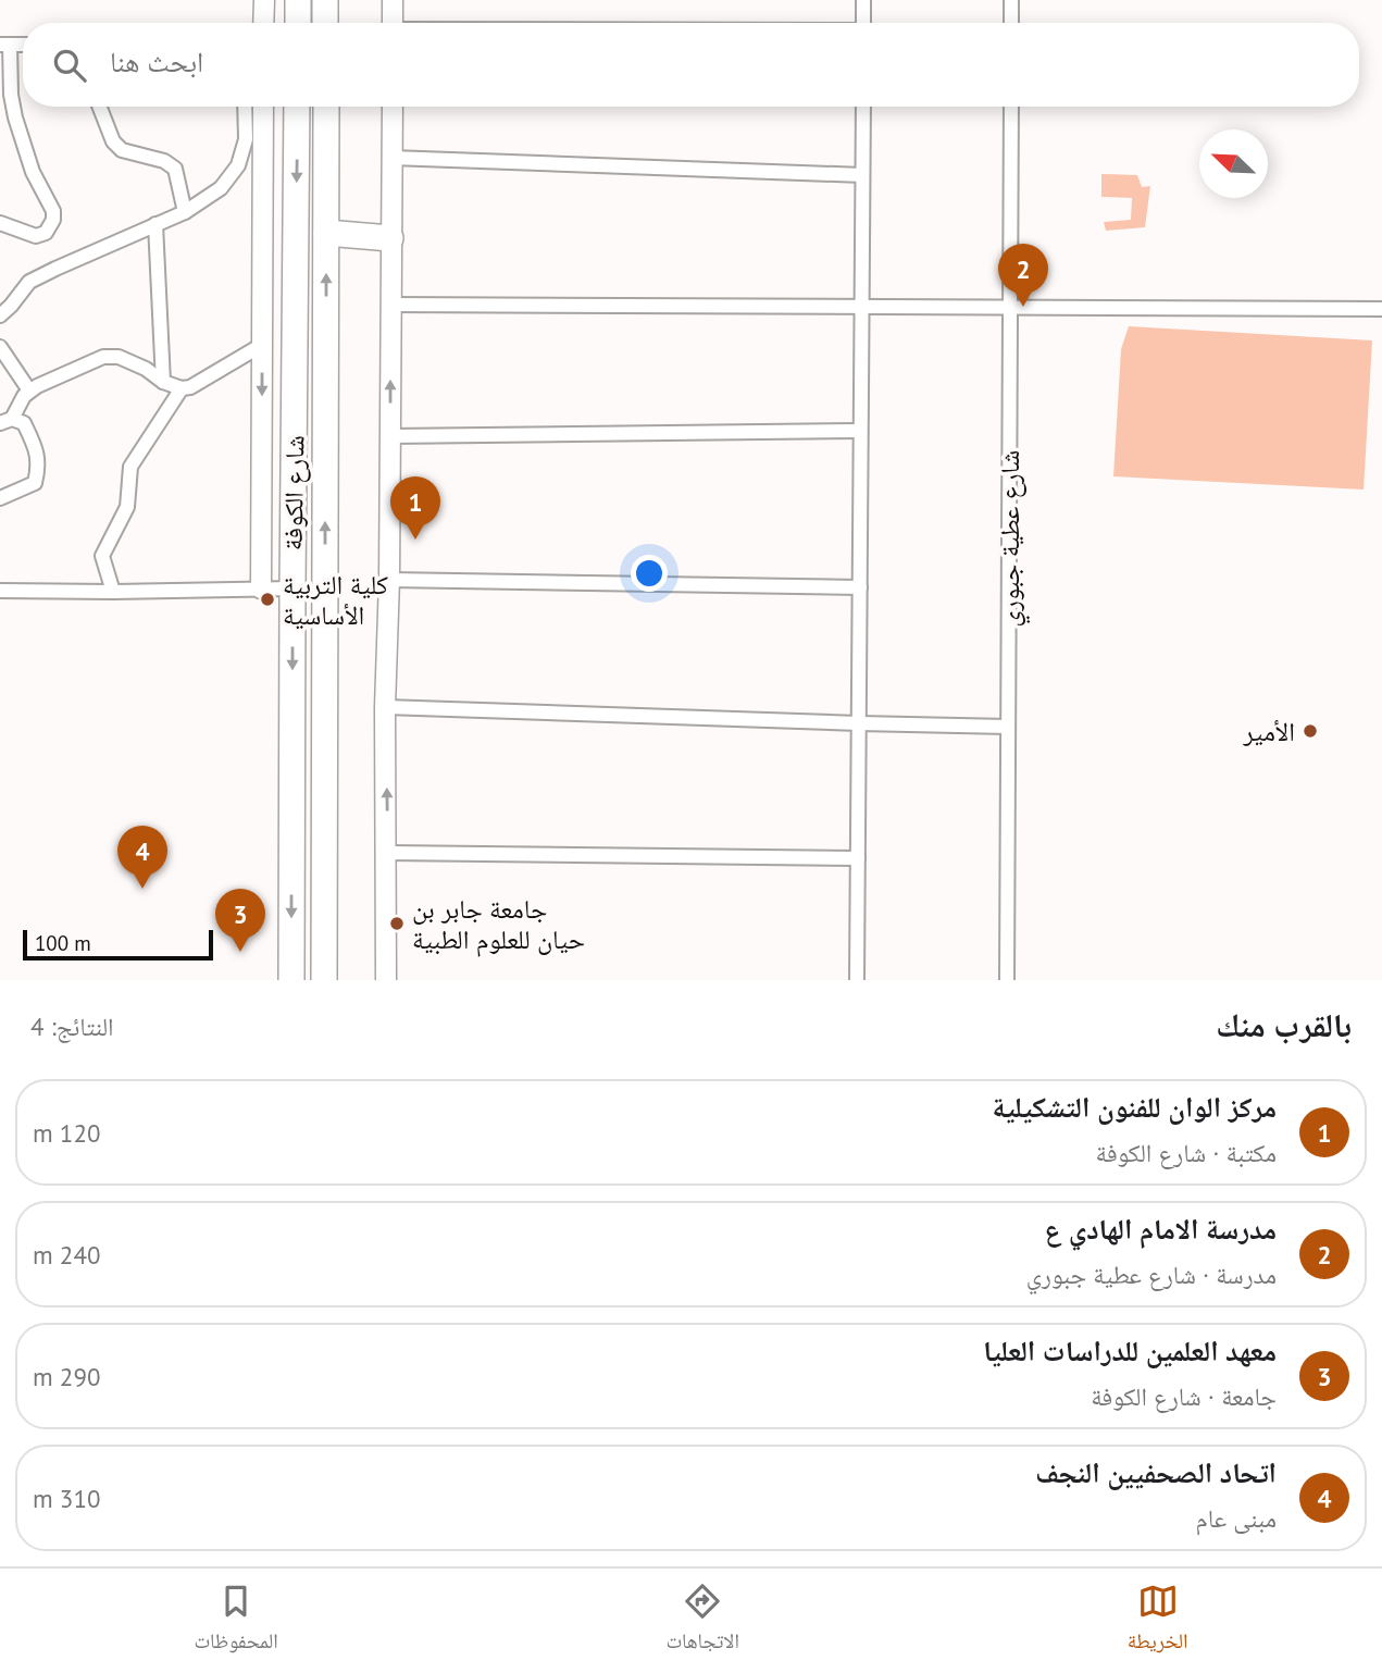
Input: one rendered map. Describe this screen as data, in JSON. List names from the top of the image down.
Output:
{
  "streets": {
    "highway": ["شارع الكوفة"],
    "street": ["شارع عطية جبوري"]
  },
  "places": ["كلية التربية الأساسية", "الأمير", "جامعة جابر بن حيان للعلوم الطبية"],
  "scale_bar": "100 m",
  "north": "top left",
  "page": {
    "search": "ابحث هنا",
    "pins": [
      "2",
      "1",
      "4",
      "3"
    ],
    "scale": "100 m",
    "heading": ["بالقرب منك", "النتائج: 4"],
    "list": [
      {
        "mark": "1",
        "name": "مركز الوان للفنون التشكيلية",
        "note": "مكتبة · شارع الكوفة",
        "value": "120 m"
      },
      {
        "mark": "2",
        "name": "مدرسة الامام الهادي ع",
        "note": "مدرسة · شارع عطية جبوري",
        "value": "240 m"
      },
      {
        "mark": "3",
        "name": "معهد العلمين للدراسات العليا",
        "note": "جامعة · شارع الكوفة",
        "value": "290 m"
      },
      {
        "mark": "4",
        "name": "اتحاد الصحفيين النجف",
        "note": "مبنى عام",
        "value": "310 m"
      }
    ],
    "nav": ["الخريطة", "الاتجاهات", "المحفوظات"]
  }
}
